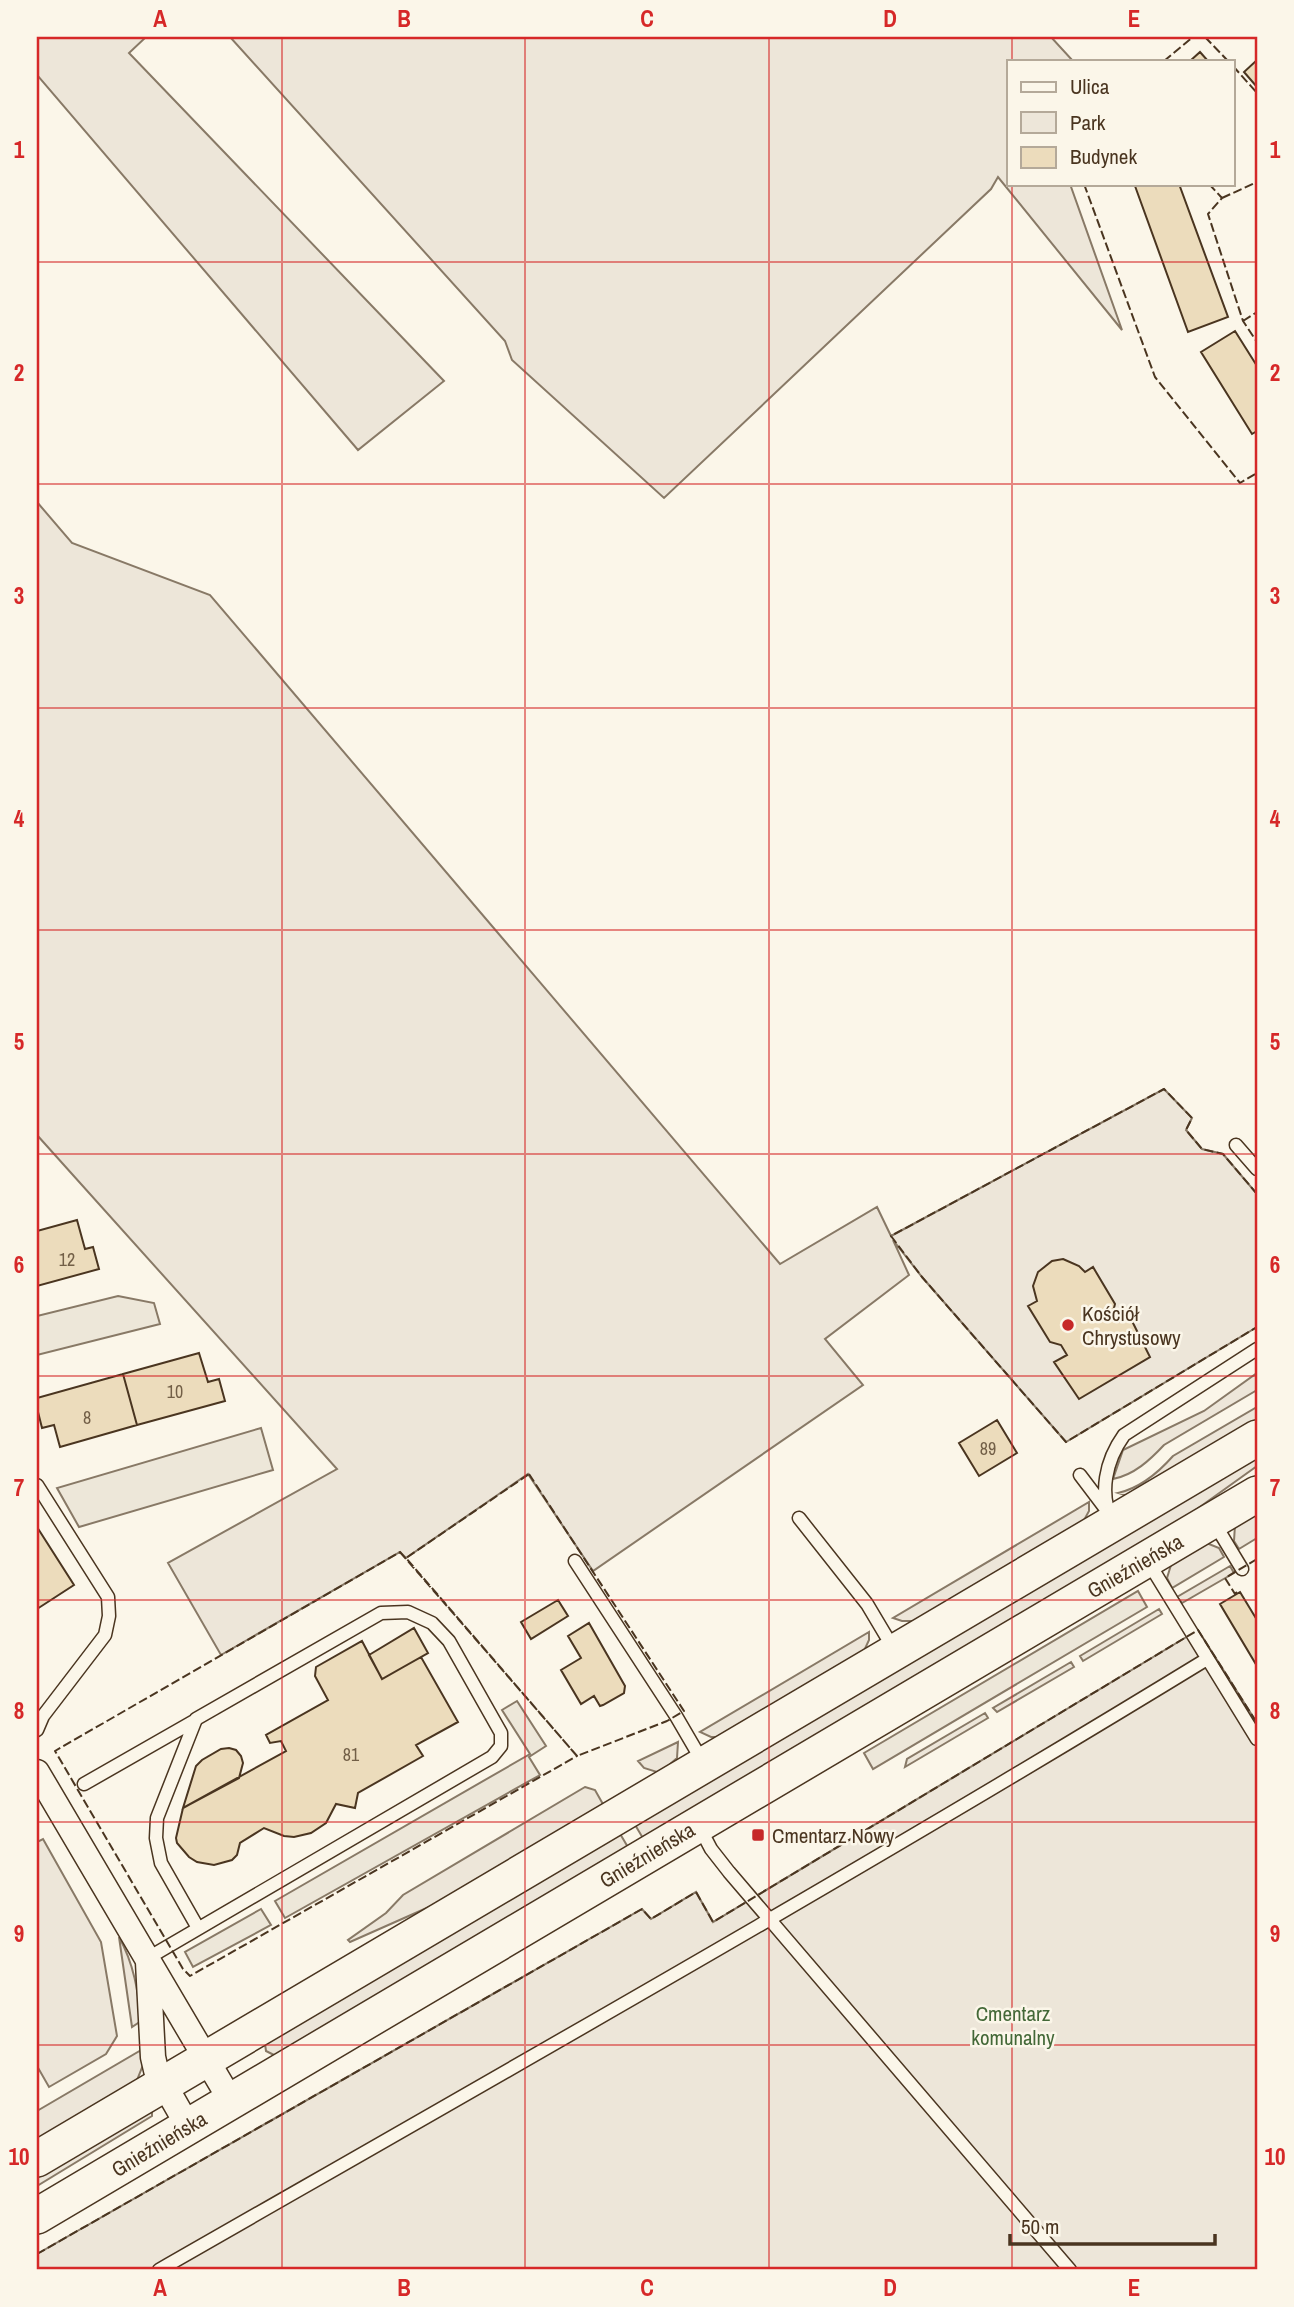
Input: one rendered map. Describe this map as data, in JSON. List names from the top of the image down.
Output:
{
  "streets": {
    "main road": ["Gnieźnieńska"]
  },
  "parks": ["Cmentarz komunalny"],
  "places": {
    "other": ["Kościół Chrystusowy"],
    "transit": ["Cmentarz Nowy"]
  },
  "house_numbers": [
    "12",
    "10",
    "8",
    "89",
    "81"
  ],
  "legend": ["Ulica", "Park", "Budynek"],
  "scale_bar": "50 m",
  "grid": {
    "columns": [
      "A",
      "B",
      "C",
      "D",
      "E"
    ],
    "rows": [
      "1",
      "2",
      "3",
      "4",
      "5",
      "6",
      "7",
      "8",
      "9",
      "10"
    ]
  }
}
